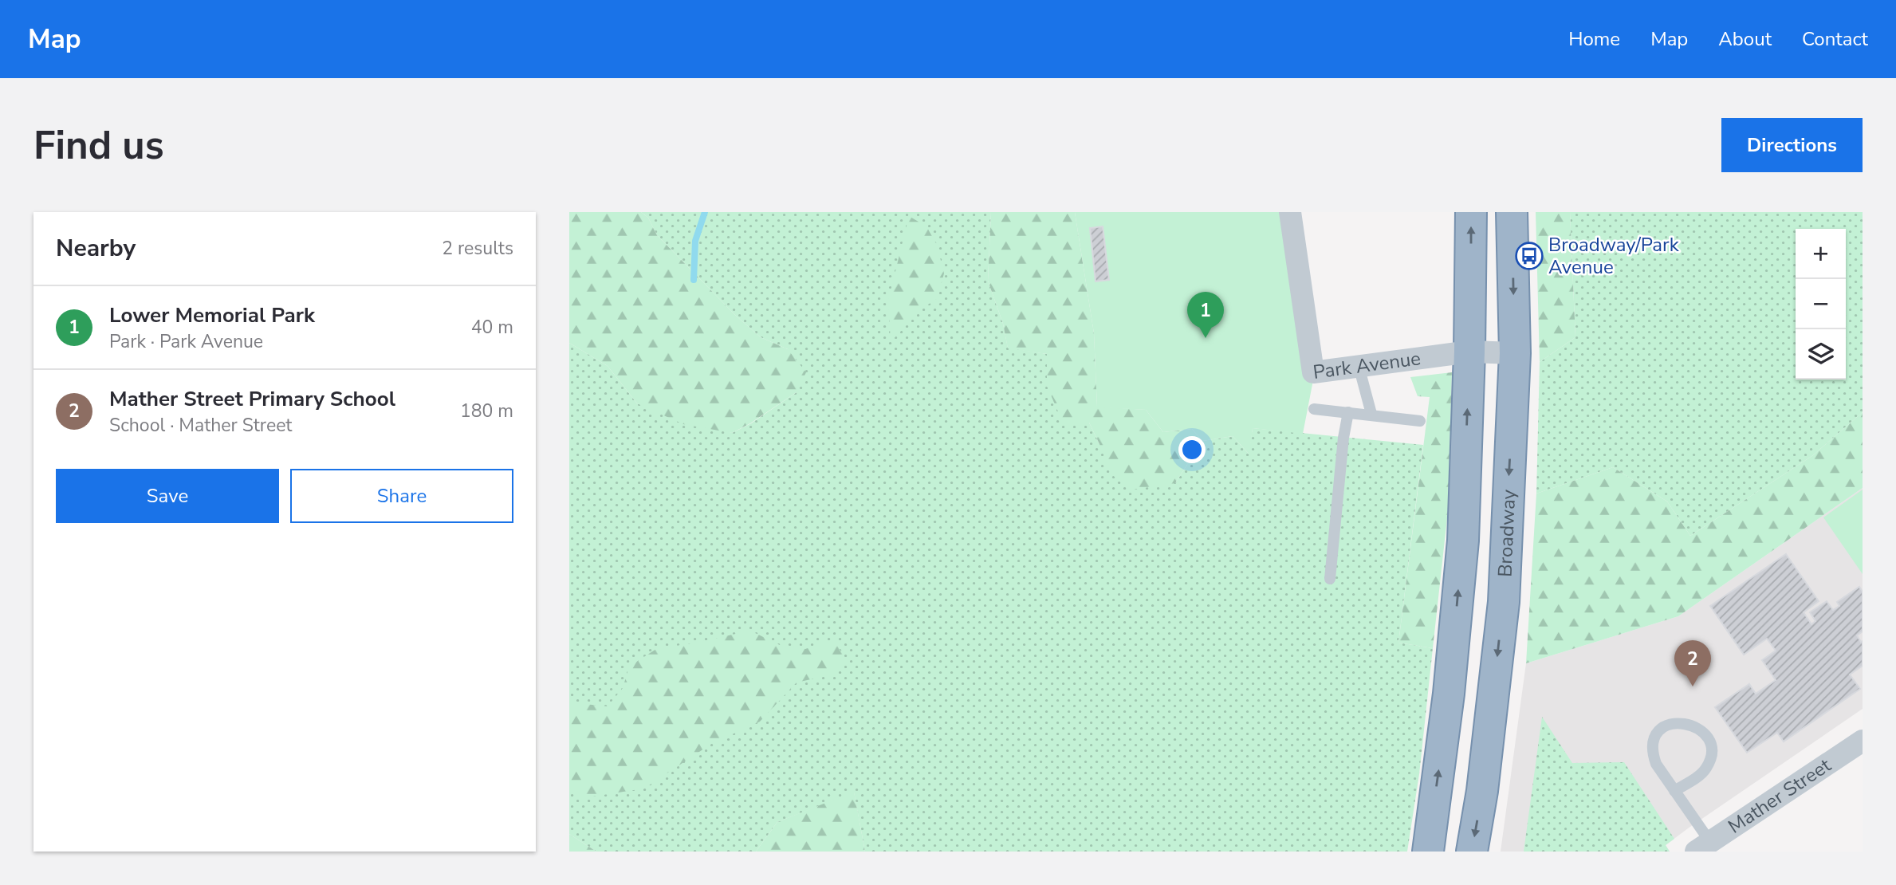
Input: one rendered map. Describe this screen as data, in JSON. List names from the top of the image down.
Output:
{
  "streets": {
    "highway": ["Broadway"],
    "street": ["Park Avenue", "Mather Street"]
  },
  "crossings": [
    ["Park Avenue", "Broadway"]
  ],
  "places": {
    "bus stop": ["Broadway/Park Avenue"]
  },
  "page": {
    "header": "Map",
    "nav": [
      "Home",
      "Map",
      "About",
      "Contact"
    ],
    "buttons": [
      "Directions",
      ["Save", "Share"]
    ],
    "title": "Find us",
    "heading": ["Nearby", "2 results"],
    "map_buttons": ["+", "−"],
    "list": [
      {
        "mark": "1",
        "name": "Lower Memorial Park",
        "note": "Park · Park Avenue",
        "value": "40 m"
      },
      {
        "mark": "2",
        "name": "Mather Street Primary School",
        "note": "School · Mather Street",
        "value": "180 m"
      }
    ],
    "pins": ["1", "2"]
  }
}
